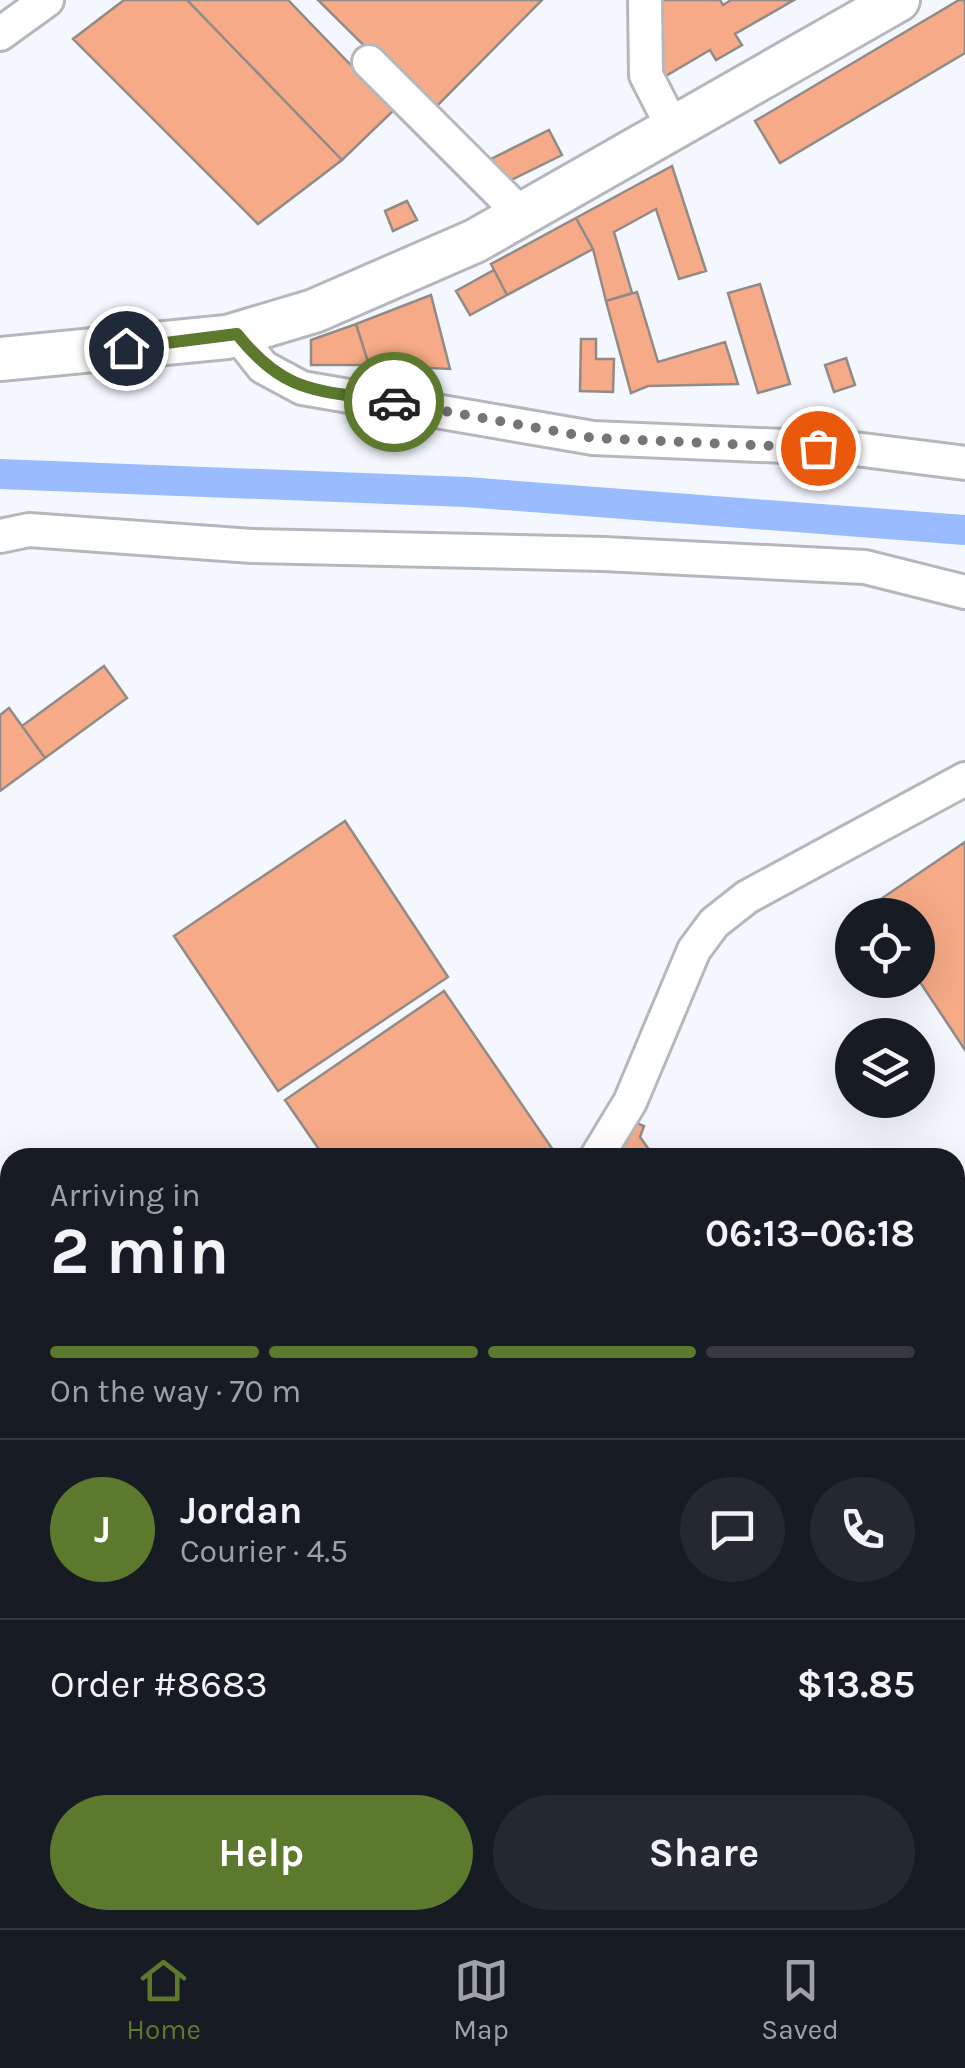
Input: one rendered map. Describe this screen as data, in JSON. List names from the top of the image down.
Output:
{
  "page": {
    "heading": ["2 min", "Arriving in", "06:13–06:18"],
    "panel": [
      "Jordan",
      "Courier · 4.5",
      "Order #8683",
      "$13.85"
    ],
    "bar": "On the way · 70 m",
    "round": "J",
    "buttons": ["Help", "Share"],
    "tabs": ["Home", "Map", "Saved"]
  }
}
